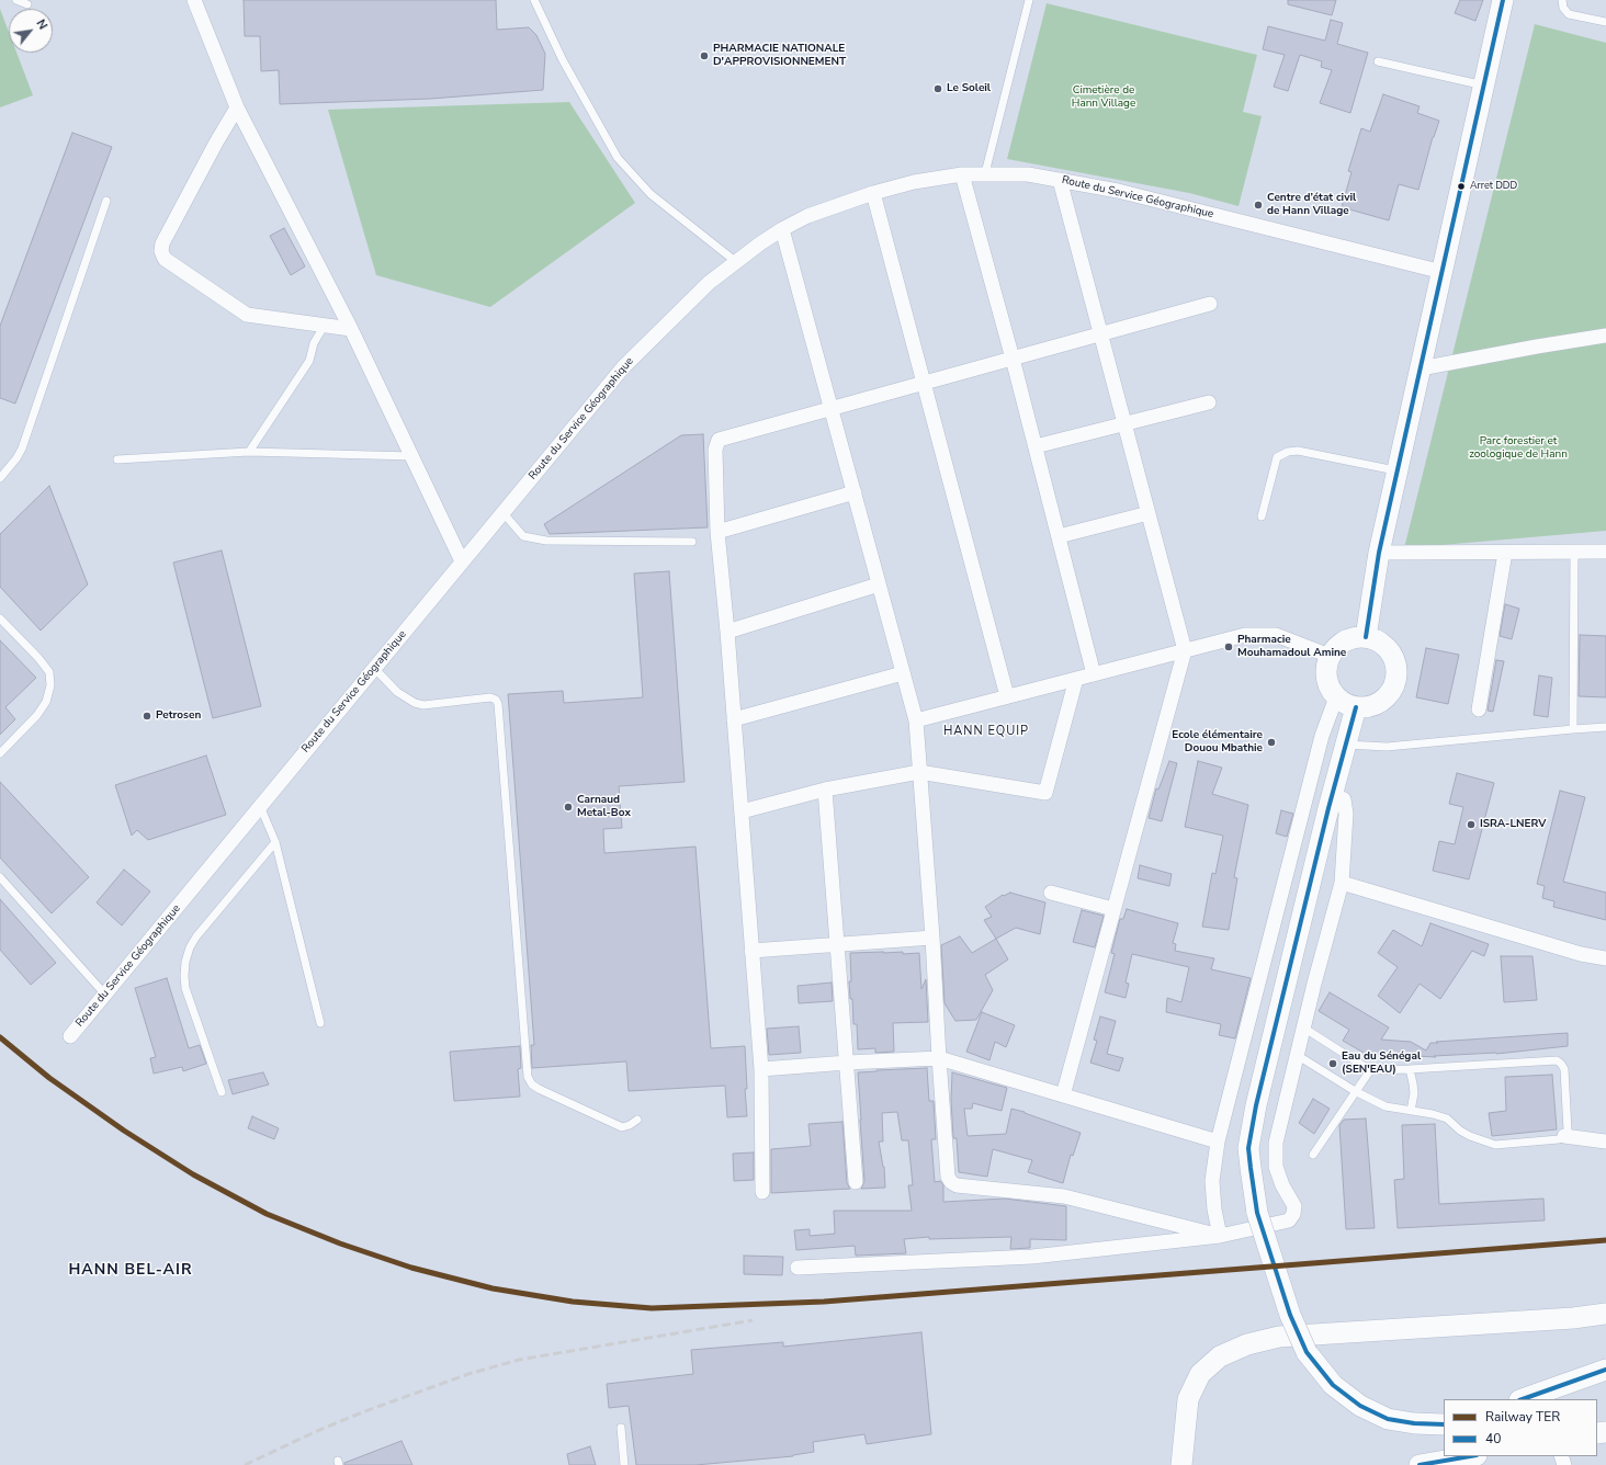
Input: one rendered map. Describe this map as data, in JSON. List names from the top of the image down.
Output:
{
  "streets": {
    "street": ["Route du Service Géographique"]
  },
  "districts": ["HANN EQUIP", "HANN BEL-AIR"],
  "parks": ["Cimetière de Hann Village", "Parc forestier et zoologique de Hann"],
  "places": [
    "PHARMACIE NATIONALE D'APPROVISIONNEMENT",
    "Le Soleil",
    "Arret DDD",
    "Centre d’état civil de Hann Village",
    "Pharmacie Mouhamadoul Amine",
    "Petrosen",
    "Ecole élémentaire Douou Mbathie",
    "Carnaud Metal-Box",
    "ISRA-LNERV",
    "Eau du Sénégal (SEN'EAU)"
  ],
  "lines": ["transit line 40", "rail line TER"],
  "legend": ["Railway TER", "40"],
  "north": "top right"
}
